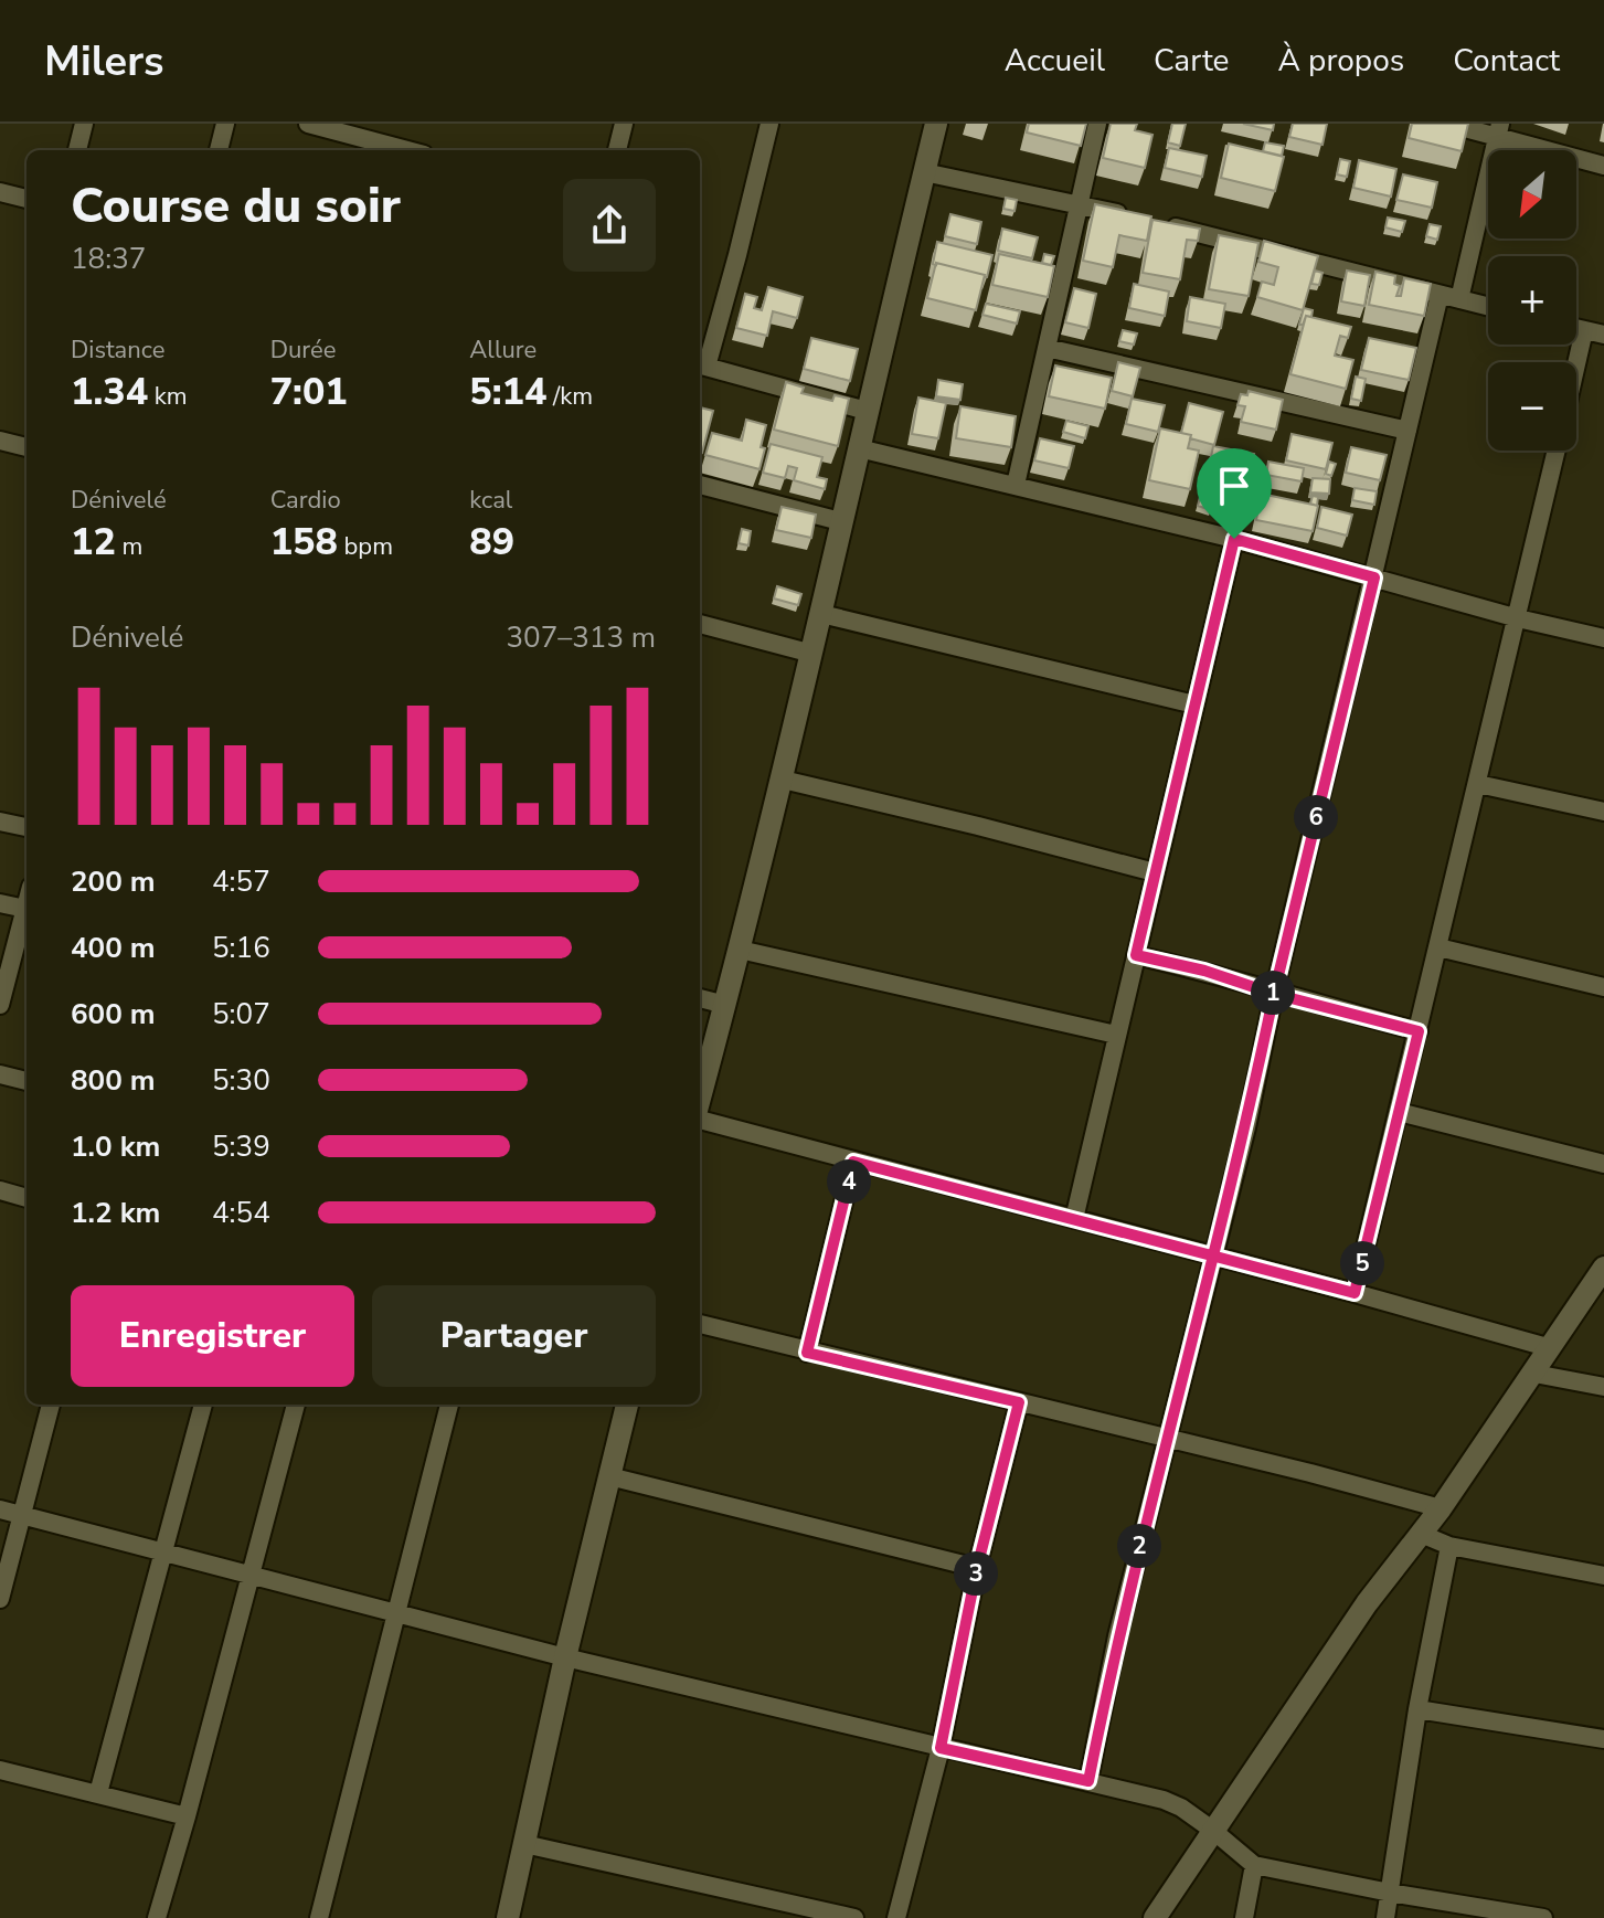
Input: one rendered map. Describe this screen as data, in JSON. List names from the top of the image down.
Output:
{
  "north": "bottom left",
  "page": {
    "header": "Milers",
    "nav": [
      "Accueil",
      "Carte",
      "À propos",
      "Contact"
    ],
    "map_buttons": ["+", "−"],
    "heading": ["Course du soir", "18:37"],
    "stats": [
      ["Distance", "1.34 km"],
      ["Durée", "7:01"],
      ["Allure", "5:14 /km"],
      ["Dénivelé", "12 m"],
      ["Cardio", "158 bpm"],
      ["kcal", "89"]
    ],
    "chart": ["Dénivelé", "307–313 m"],
    "pins": [
      "6",
      "1",
      "4",
      "5",
      "2",
      "3"
    ],
    "list": [
      {
        "name": "200 m",
        "note": "4:57"
      },
      {
        "name": "400 m",
        "note": "5:16"
      },
      {
        "name": "600 m",
        "note": "5:07"
      },
      {
        "name": "800 m",
        "note": "5:30"
      },
      {
        "name": "1.0 km",
        "note": "5:39"
      },
      {
        "name": "1.2 km",
        "note": "4:54"
      }
    ],
    "buttons": ["Enregistrer", "Partager"]
  }
}
